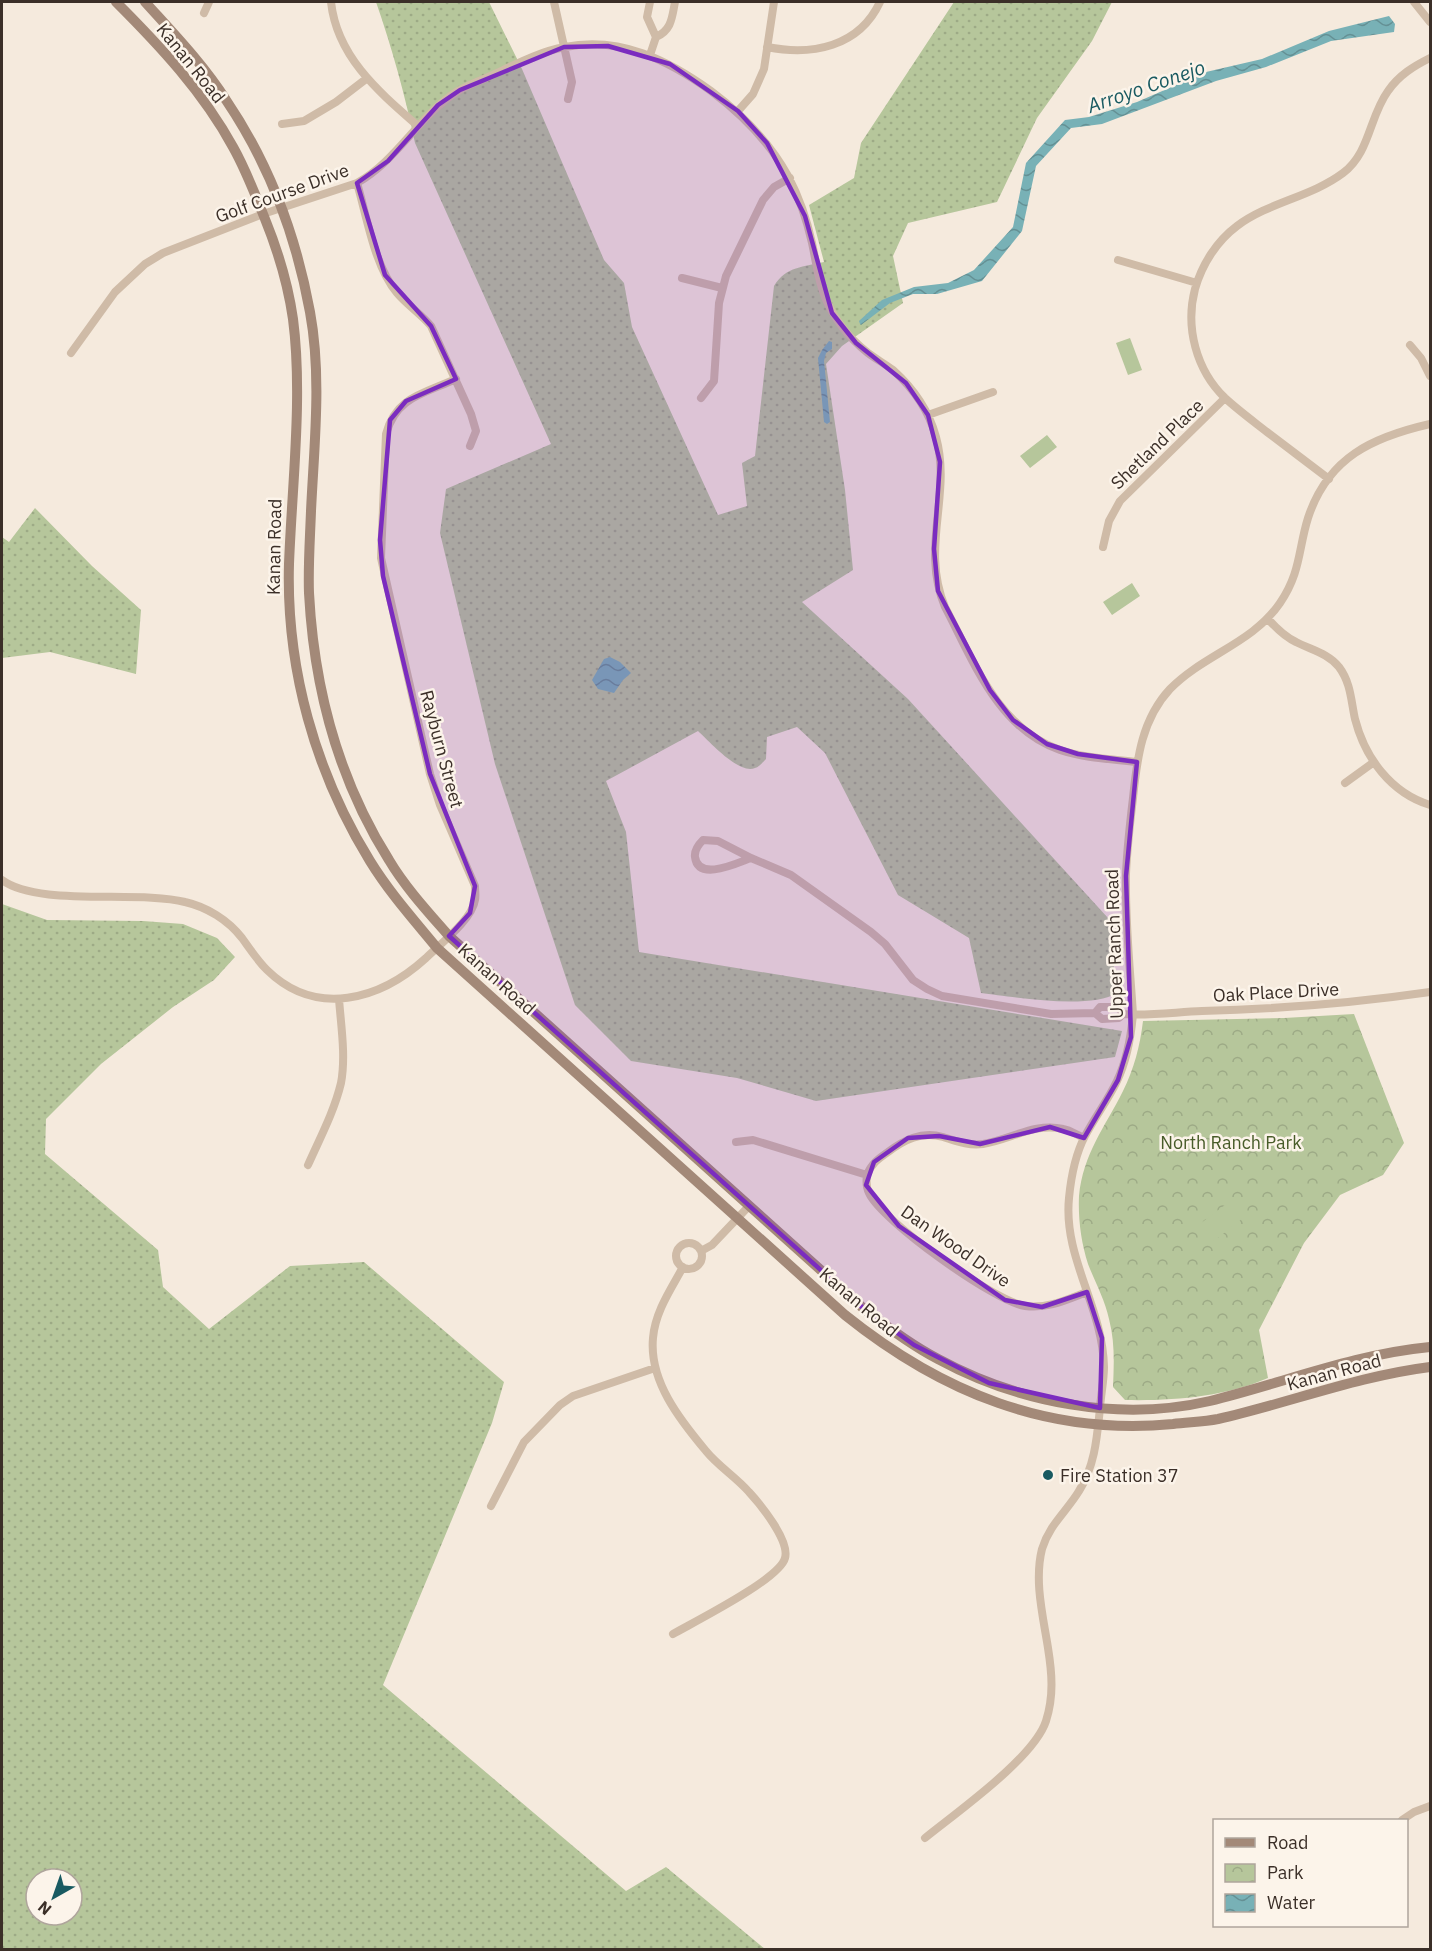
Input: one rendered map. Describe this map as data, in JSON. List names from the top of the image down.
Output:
{
  "streets": {
    "main road": ["Kanan Road"],
    "street": [
      "Golf Course Drive",
      "Shetland Place",
      "Rayburn Street",
      "Upper Ranch Road",
      "Oak Place Drive",
      "Dan Wood Drive"
    ]
  },
  "crossings": [
    ["Kanan Road", "Golf Course Drive"],
    ["Kanan Road", "Rayburn Street"],
    ["Kanan Road", "Upper Ranch Road"],
    ["Golf Course Drive", "Upper Ranch Road"],
    ["Upper Ranch Road", "Oak Place Drive"],
    ["Upper Ranch Road", "Dan Wood Drive"]
  ],
  "water": ["Arroyo Conejo"],
  "parks": ["North Ranch Park"],
  "places": ["Fire Station 37"],
  "legend": ["Road", "Park", "Water"],
  "north": "bottom left"
}
